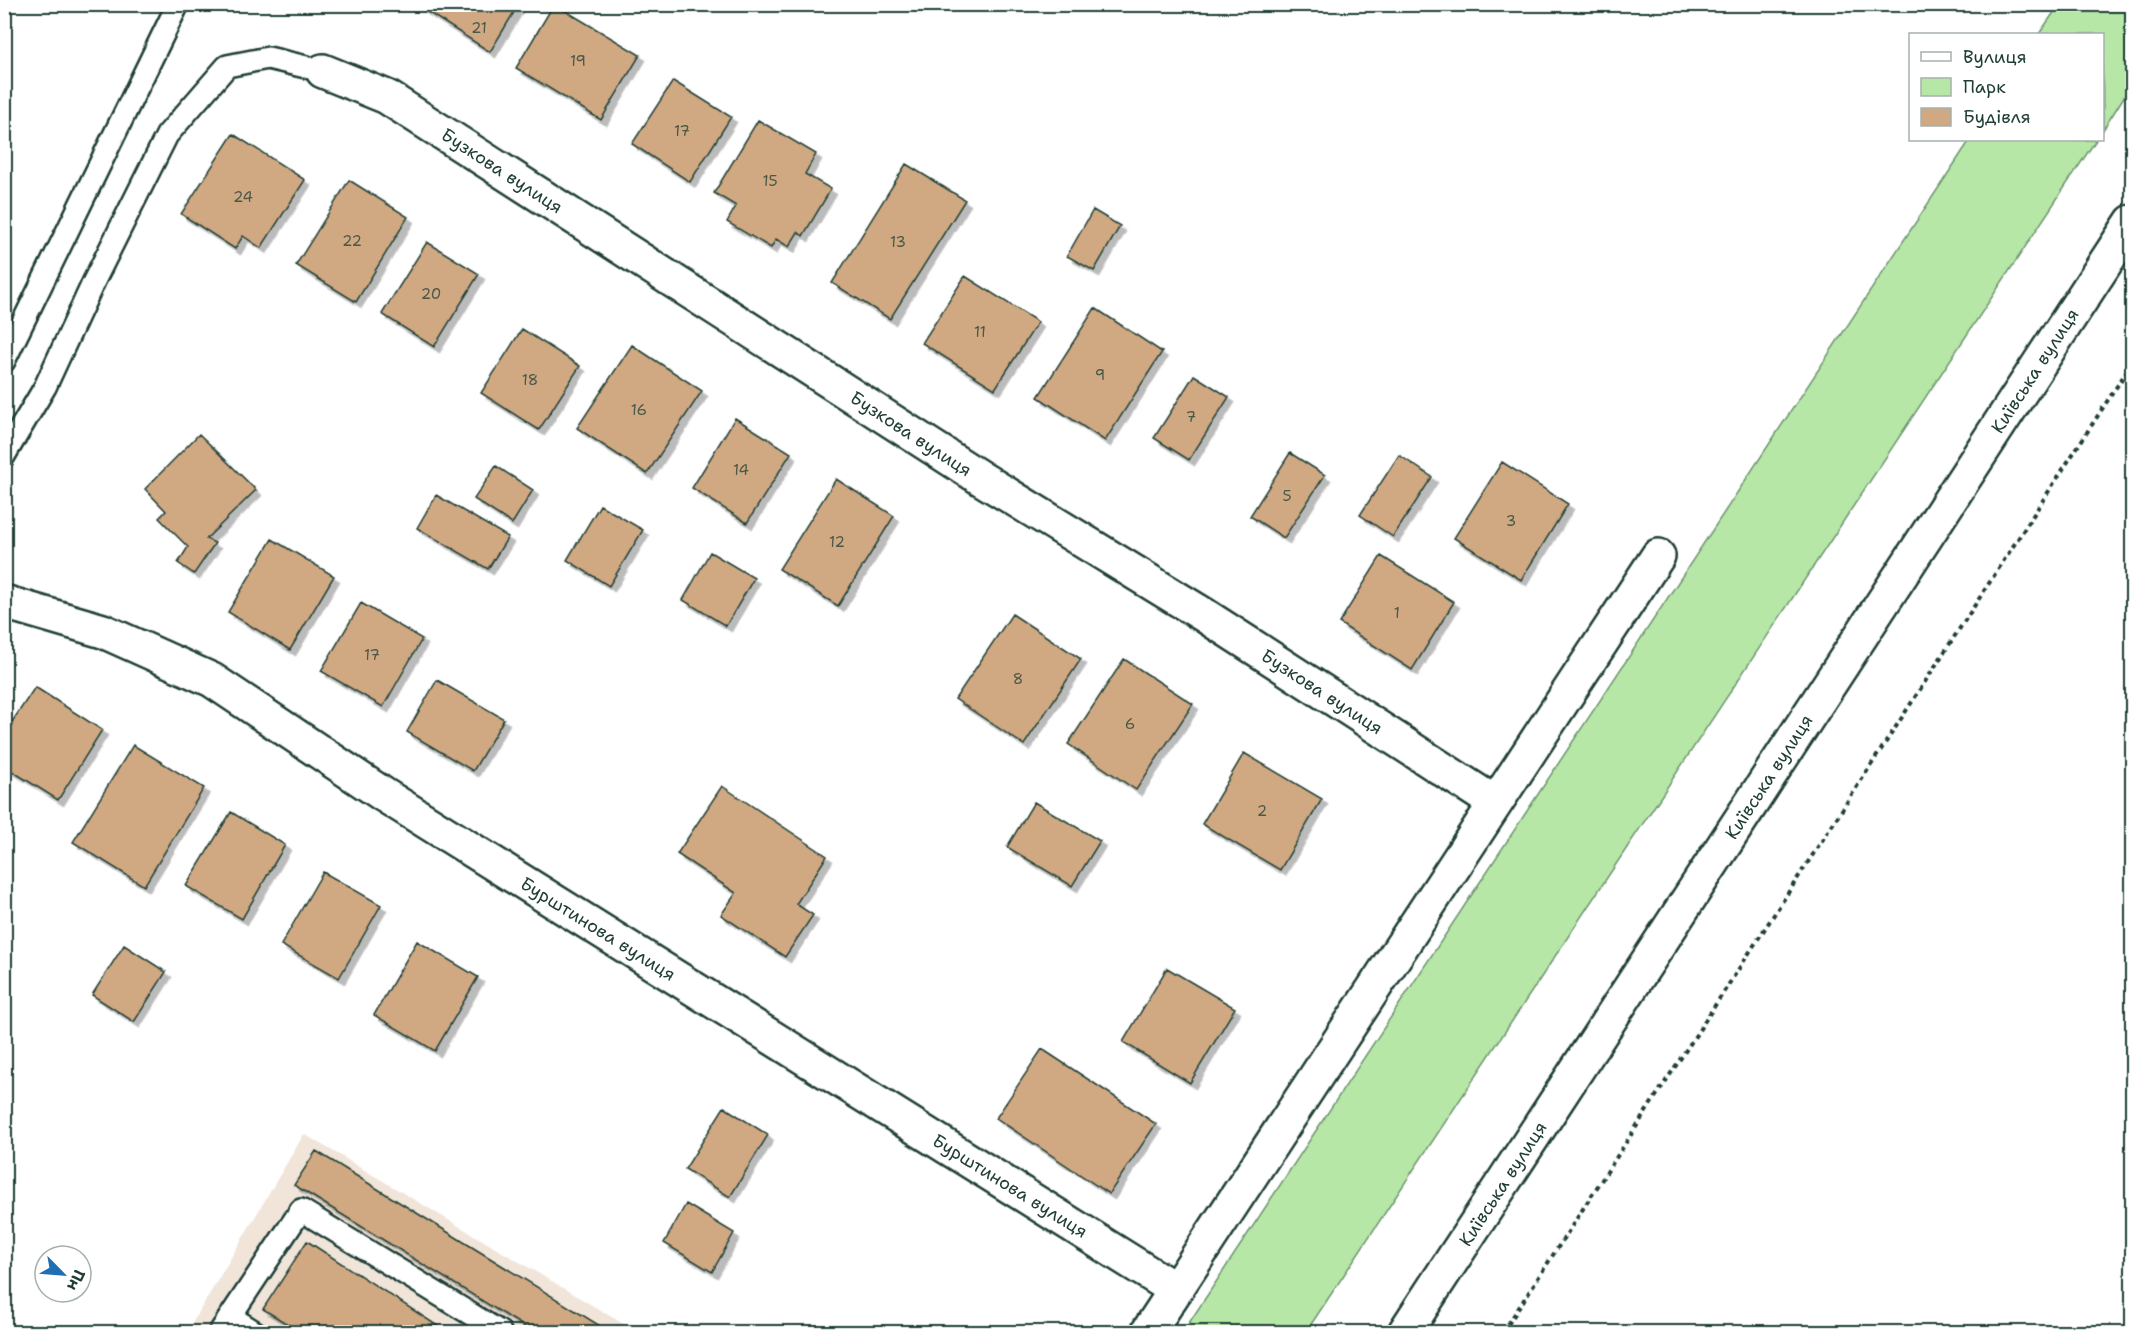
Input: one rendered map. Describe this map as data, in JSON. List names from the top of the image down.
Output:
{
  "streets": {
    "street": ["Бузкова вулиця", "Київська вулиця", "Бурштинова вулиця"]
  },
  "house_numbers": [
    "21",
    "19",
    "17",
    "15",
    "24",
    "22",
    "13",
    "20",
    "11",
    "9",
    "18",
    "16",
    "7",
    "14",
    "5",
    "3",
    "12",
    "1",
    "17",
    "8",
    "6",
    "2"
  ],
  "legend": ["Вулиця", "Парк", "Будівля"],
  "north": "bottom right"
}
